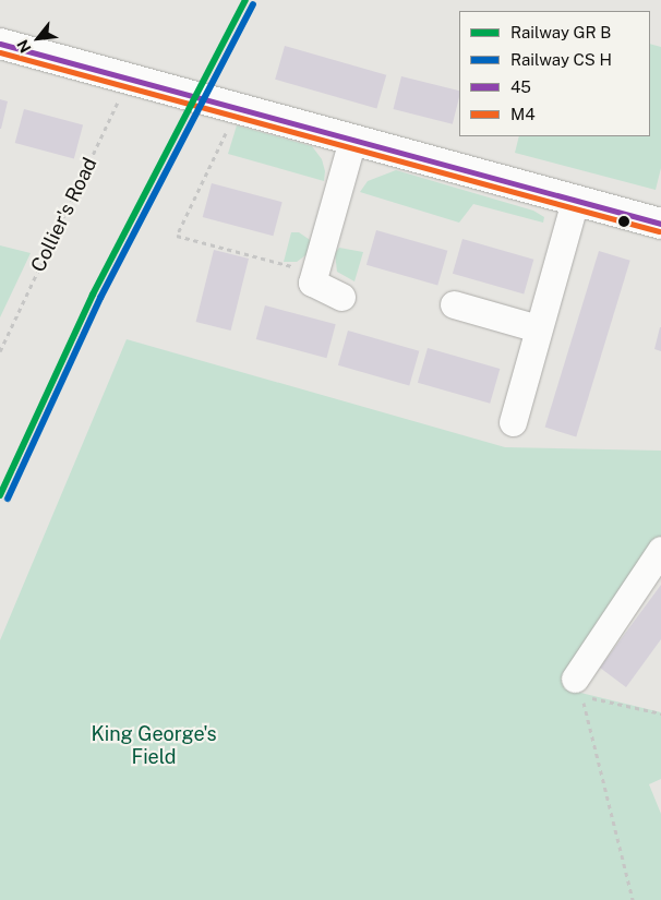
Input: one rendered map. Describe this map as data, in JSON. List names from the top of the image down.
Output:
{
  "streets": {
    "path": ["Collier's Road"]
  },
  "parks": ["King George's Field"],
  "lines": ["transit line 45", "transit line M4"],
  "legend": [
    "Railway GR B",
    "Railway CS H",
    "45",
    "M4"
  ],
  "north": "bottom left"
}
